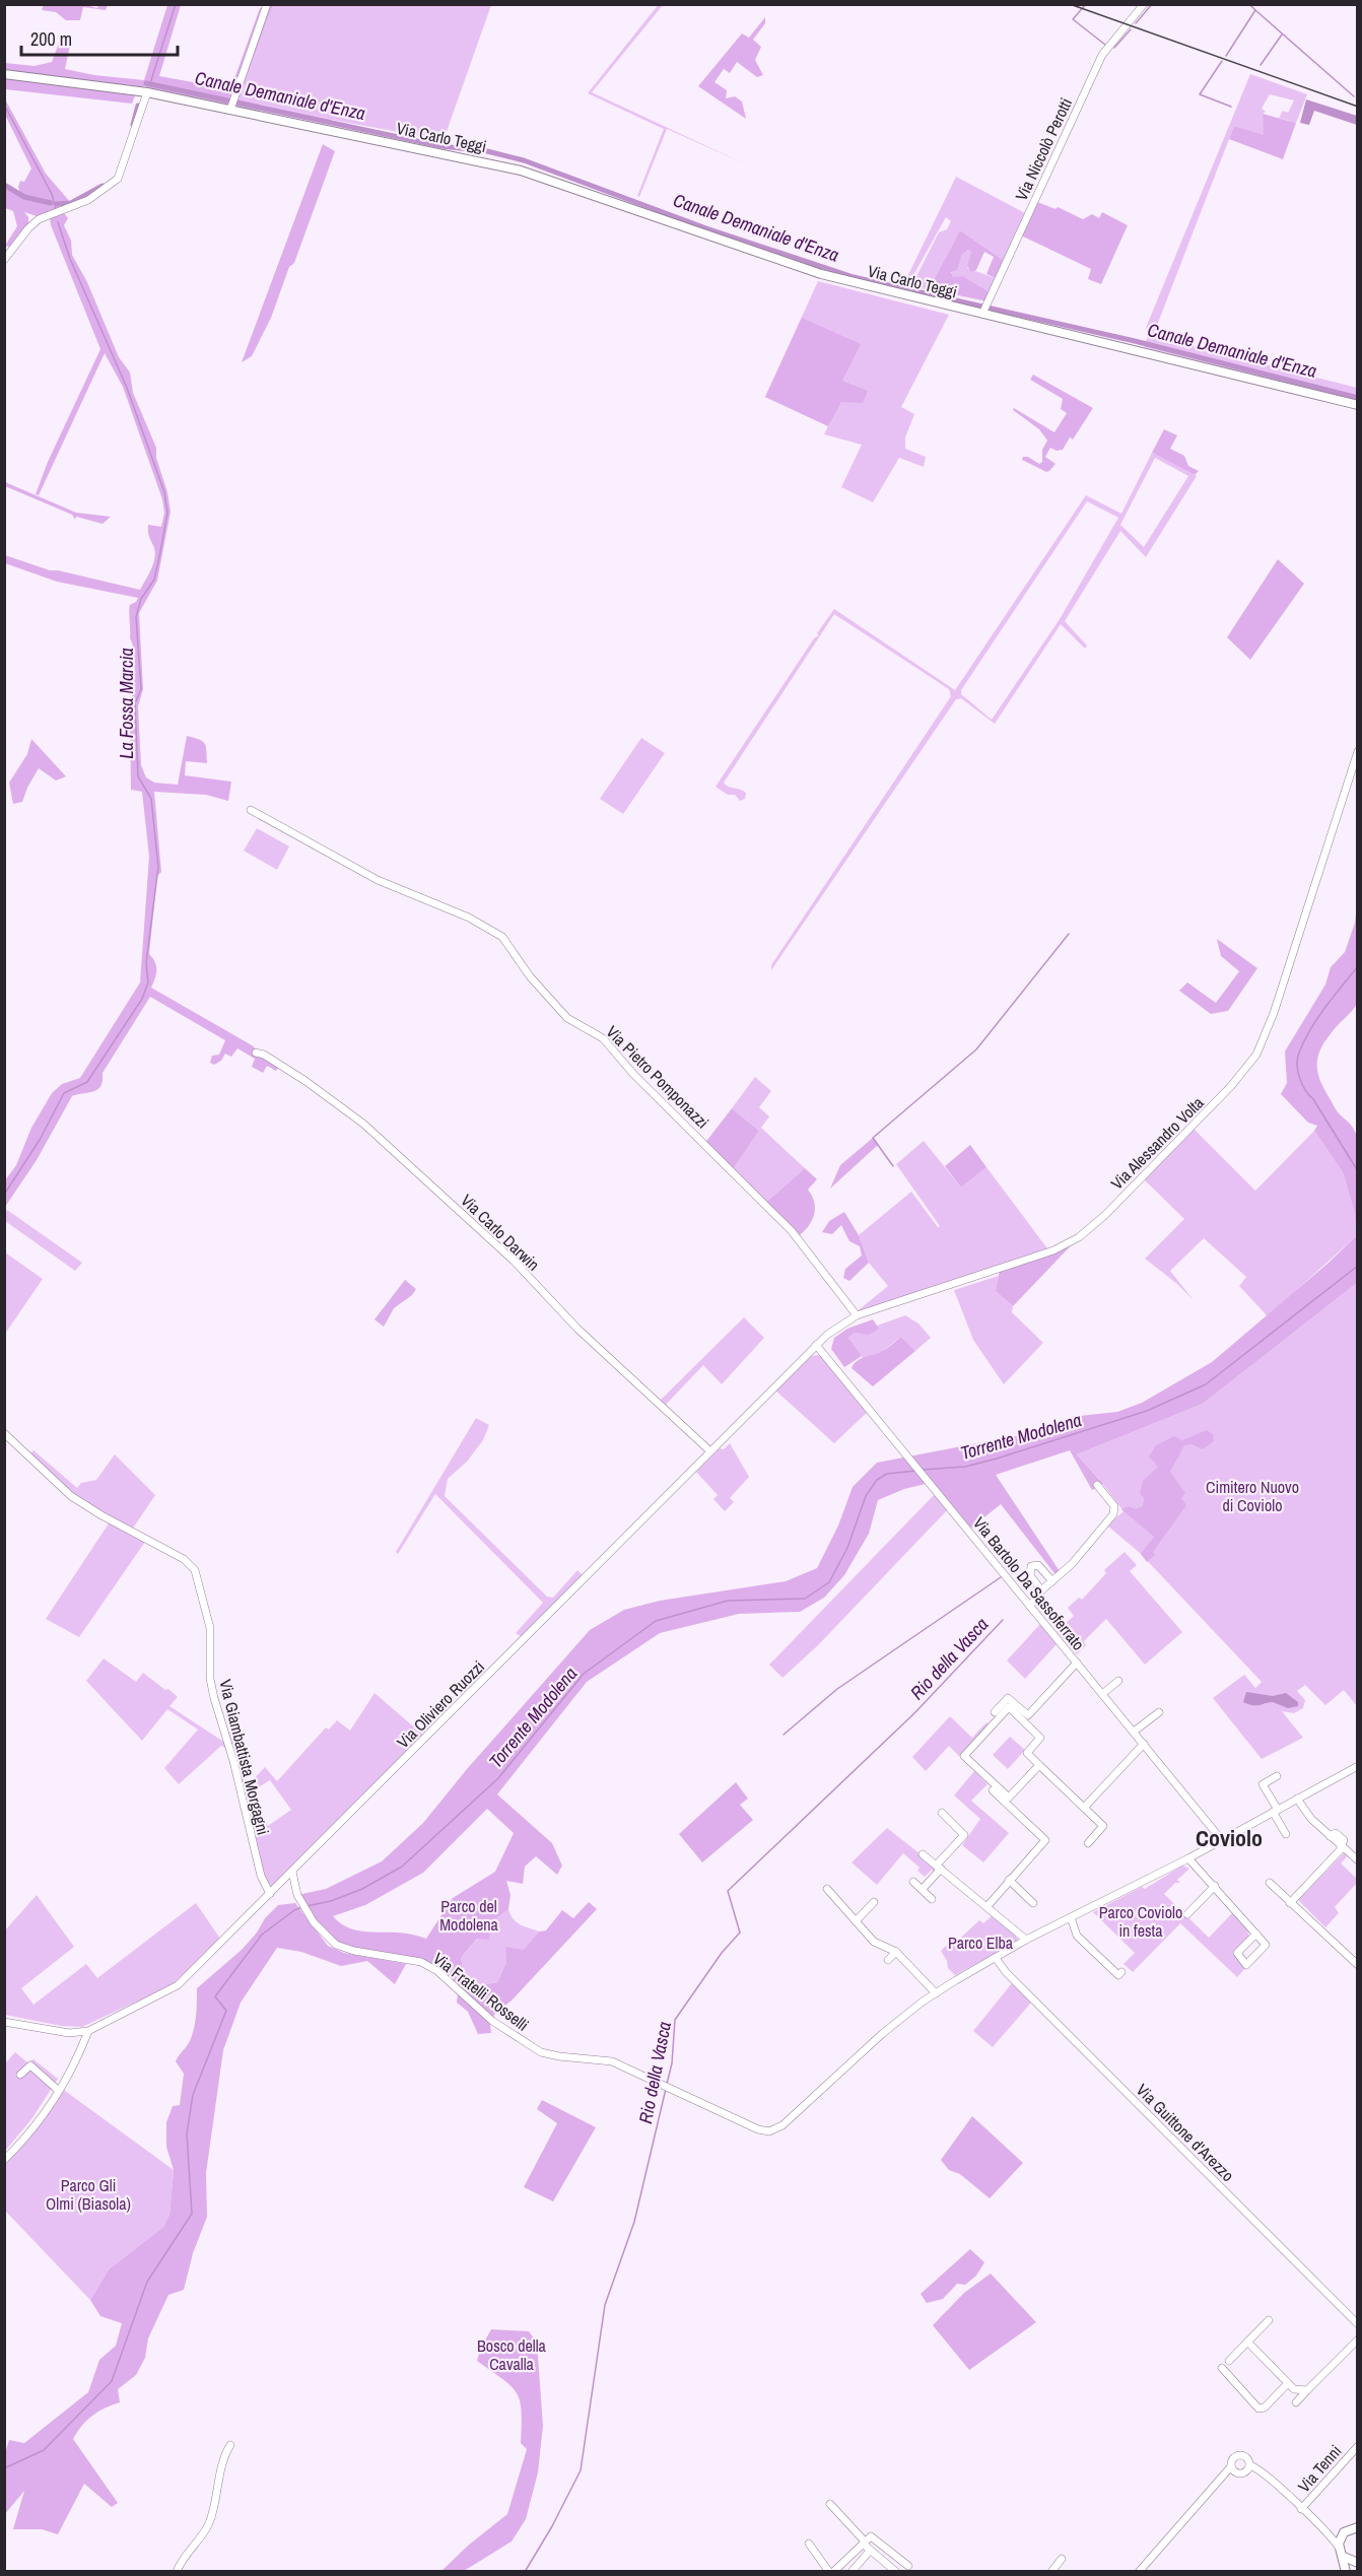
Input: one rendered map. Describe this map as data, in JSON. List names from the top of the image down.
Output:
{
  "streets": {
    "main road": ["Via Carlo Teggi"],
    "street": [
      "Via Niccolò Perotti",
      "Via Pietro Pomponazzi",
      "Via Alessandro Volta",
      "Via Carlo Darwin",
      "Via Bartolo Da Sassoferrato",
      "Via Oliviero Ruozzi",
      "Via Giambattista Morgagni",
      "Via Fratelli Rosselli",
      "Via Guittone d'Arezzo",
      "Via Tenni"
    ]
  },
  "crossings": [
    ["Via Carlo Teggi", "Via Niccolò Perotti"],
    ["Via Pietro Pomponazzi", "Via Alessandro Volta"],
    ["Via Pietro Pomponazzi", "Via Oliviero Ruozzi"],
    ["Via Alessandro Volta", "Via Oliviero Ruozzi"],
    ["Via Carlo Darwin", "Via Oliviero Ruozzi"],
    ["Via Bartolo Da Sassoferrato", "Via Oliviero Ruozzi"],
    ["Via Bartolo Da Sassoferrato", "Via Fratelli Rosselli"],
    ["Via Oliviero Ruozzi", "Via Giambattista Morgagni"],
    ["Via Oliviero Ruozzi", "Via Fratelli Rosselli"],
    ["Via Fratelli Rosselli", "Via Guittone d'Arezzo"]
  ],
  "districts": ["Coviolo"],
  "water": [
    "Canale Demaniale d'Enza",
    "La Fossa Marcia",
    "Torrente Modolena",
    "Rio della Vasca"
  ],
  "parks": [
    "Cimitero Nuovo di Coviolo",
    "Parco del Modolena",
    "Parco Coviolo in festa",
    "Parco Elba",
    "Parco Gli Olmi (Biasola)",
    "Bosco della Cavalla"
  ],
  "scale_bar": "200 m"
}
